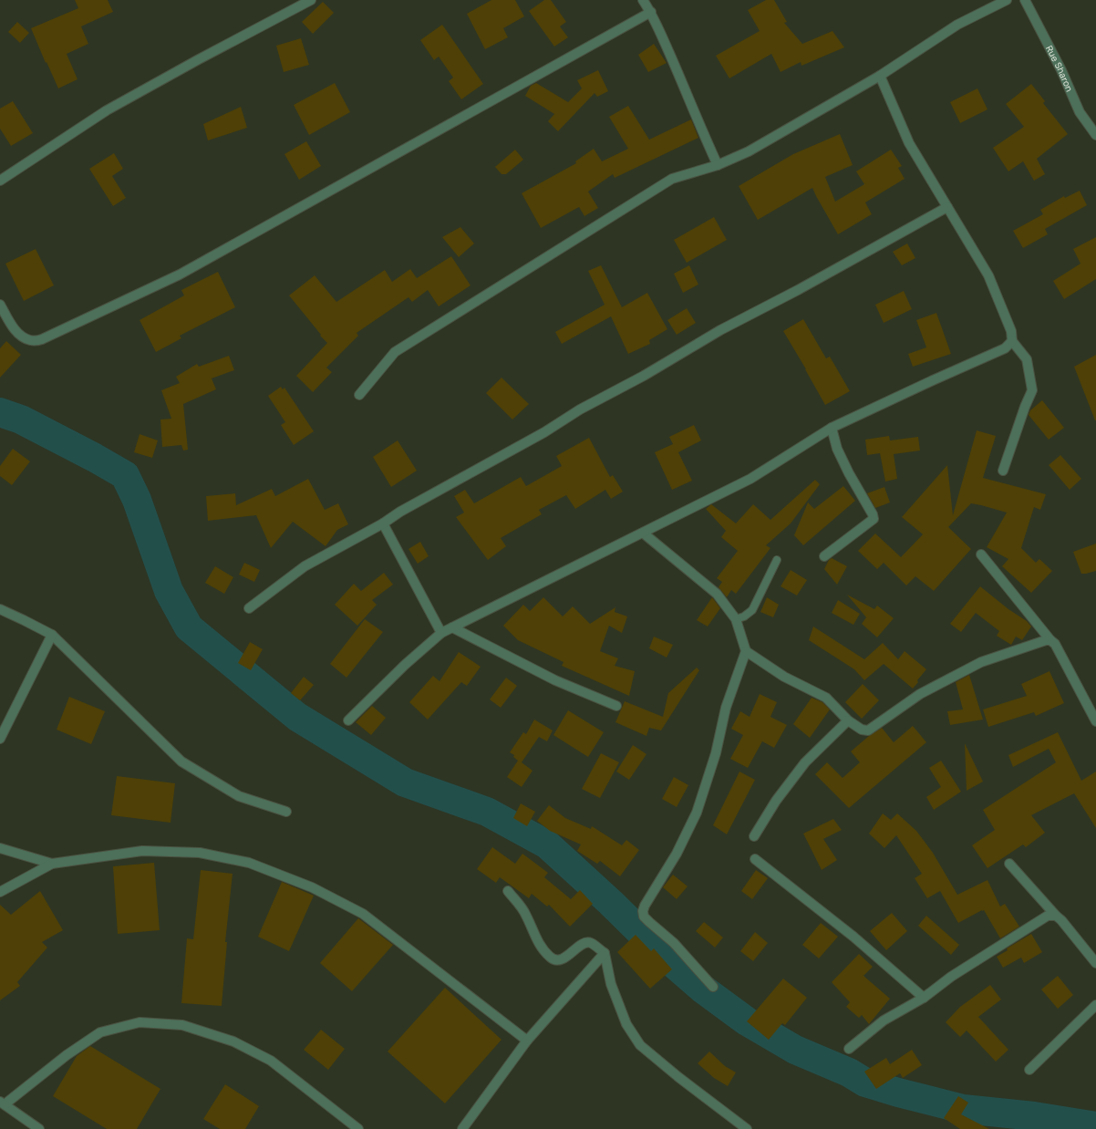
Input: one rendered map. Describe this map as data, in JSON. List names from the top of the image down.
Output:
{
  "streets": {
    "street": ["Rue Sharon"]
  }
}
